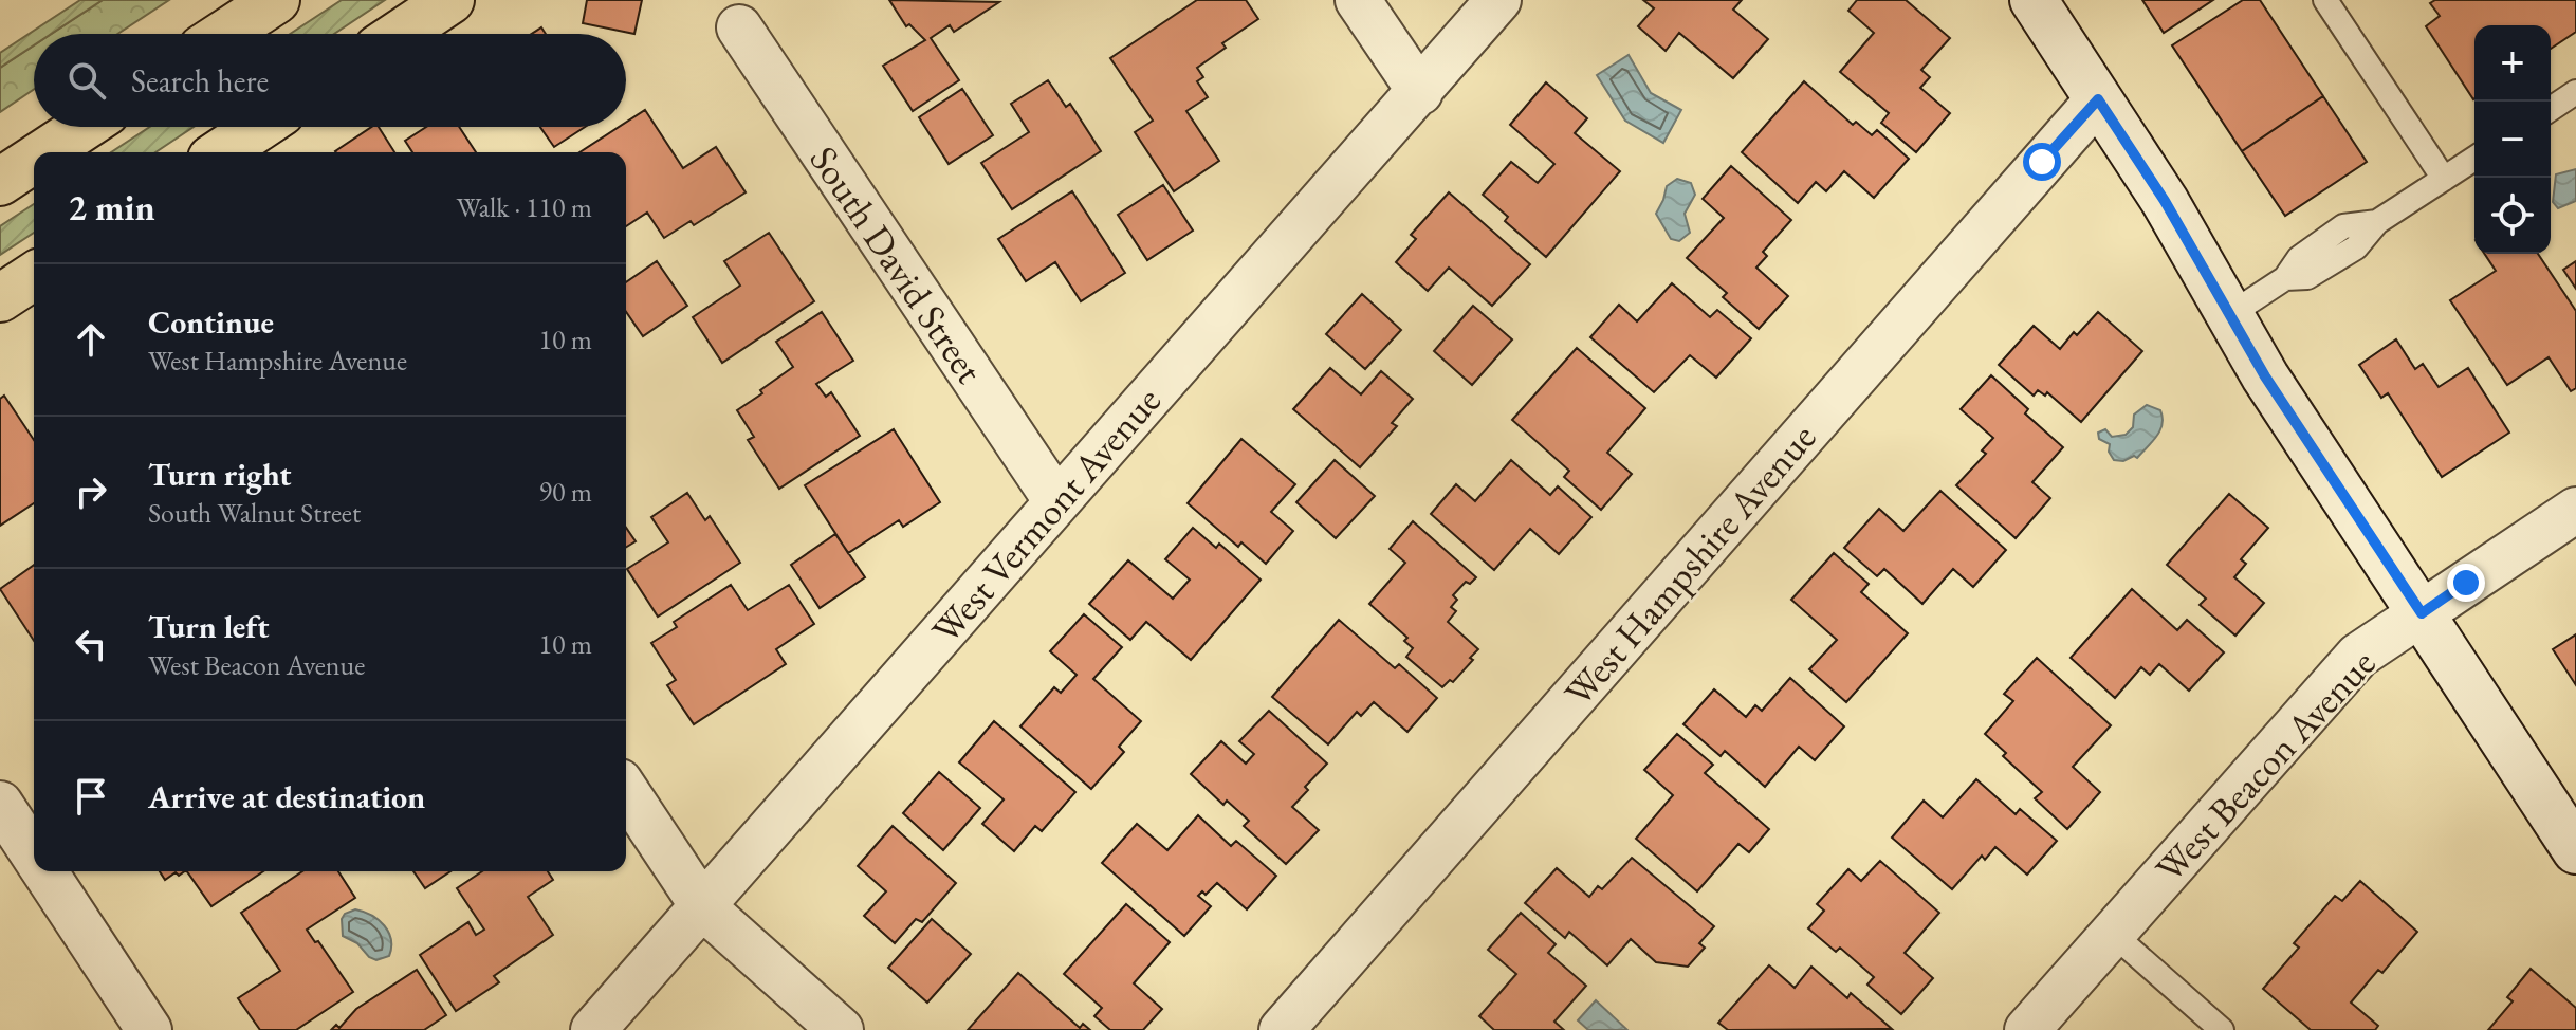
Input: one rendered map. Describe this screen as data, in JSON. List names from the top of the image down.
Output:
{
  "streets": {
    "street": [
      "South David Street",
      "West Vermont Avenue",
      "West Hampshire Avenue",
      "West Beacon Avenue"
    ]
  },
  "crossings": [
    ["South David Street", "West Vermont Avenue"]
  ],
  "page": {
    "map_buttons": ["+", "−"],
    "search": "Search here",
    "heading": ["2 min", "Walk · 110 m"],
    "list": [
      ["Continue", "West Hampshire Avenue", "10 m"],
      ["Turn right", "South Walnut Street", "90 m"],
      ["Turn left", "West Beacon Avenue", "10 m"],
      "Arrive at destination"
    ]
  }
}
